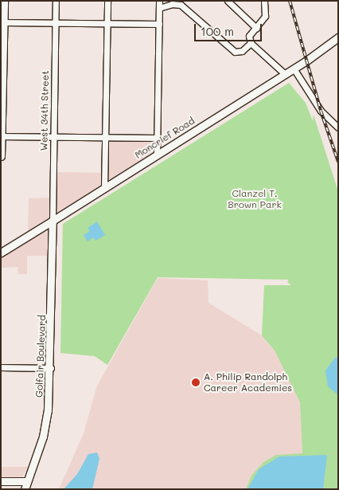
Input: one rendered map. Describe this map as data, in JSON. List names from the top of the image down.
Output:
{
  "streets": {
    "main road": ["Moncrief Road", "Golfair Boulevard"],
    "street": ["West 34th Street"]
  },
  "crossings": [
    ["West 34th Street", "Moncrief Road"],
    ["West 34th Street", "Golfair Boulevard"],
    ["Moncrief Road", "Golfair Boulevard"]
  ],
  "parks": ["Clanzel T. Brown Park"],
  "places": ["A. Philip Randolph Career Academies"],
  "scale_bar": "100 m"
}
